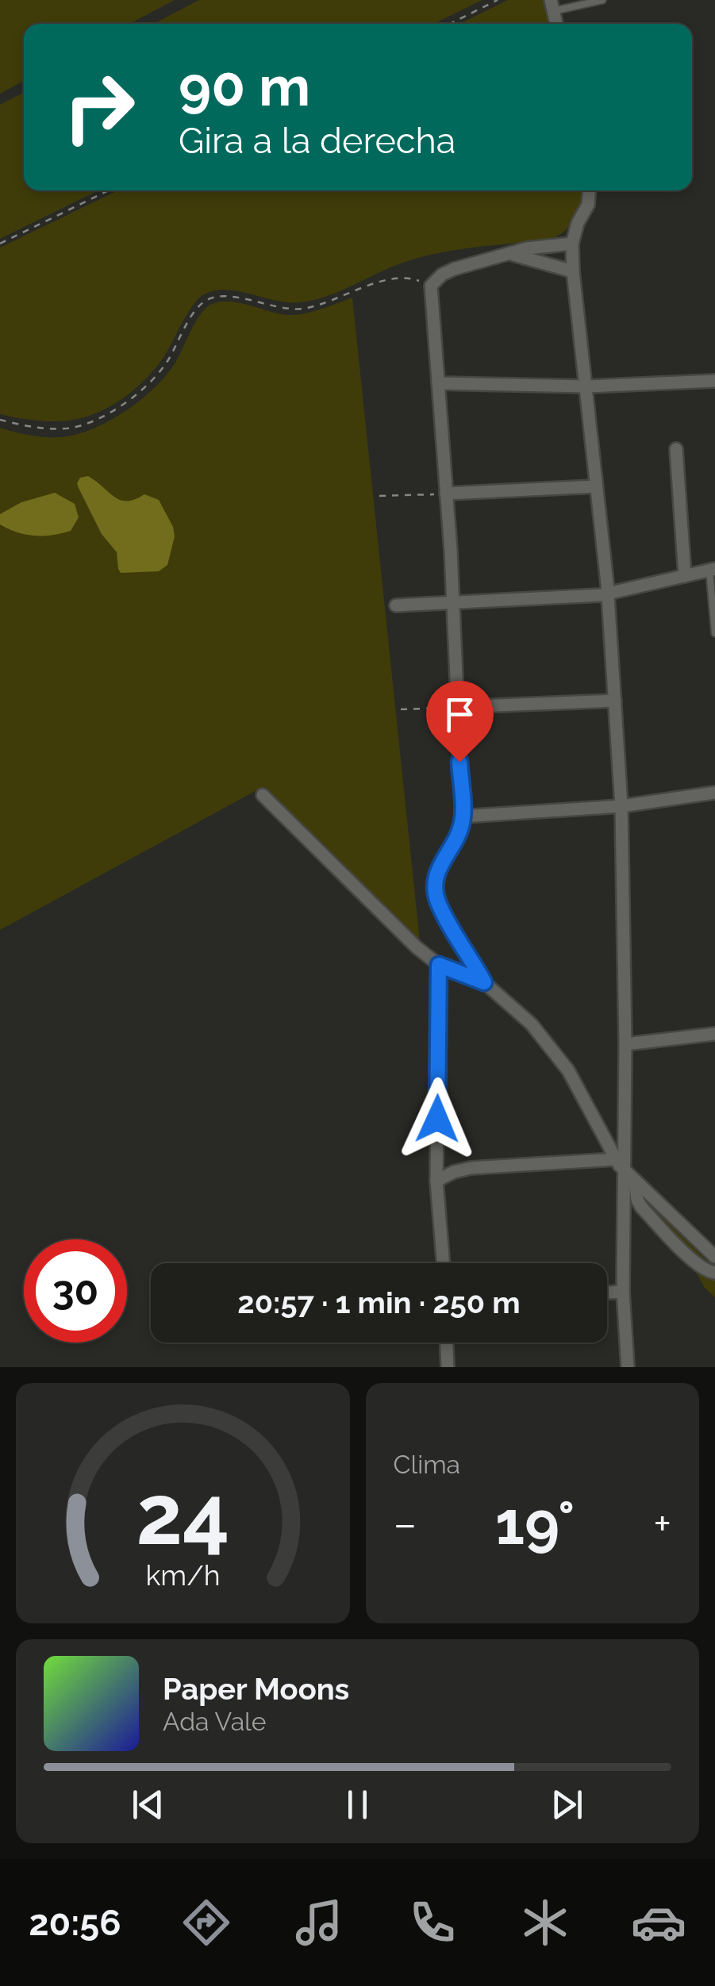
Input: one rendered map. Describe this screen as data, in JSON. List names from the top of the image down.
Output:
{
  "page": {
    "turn": ["90 m", "Gira a la derecha"],
    "limit": "30",
    "trip": "20:57 · 1 min · 250 m",
    "tile": "Clima",
    "heat": ["−", "19°", "+"],
    "song": ["Paper Moons", "Ada Vale"],
    "tabs": "20:56",
    "gauge": ["24", "km/h"]
  }
}
